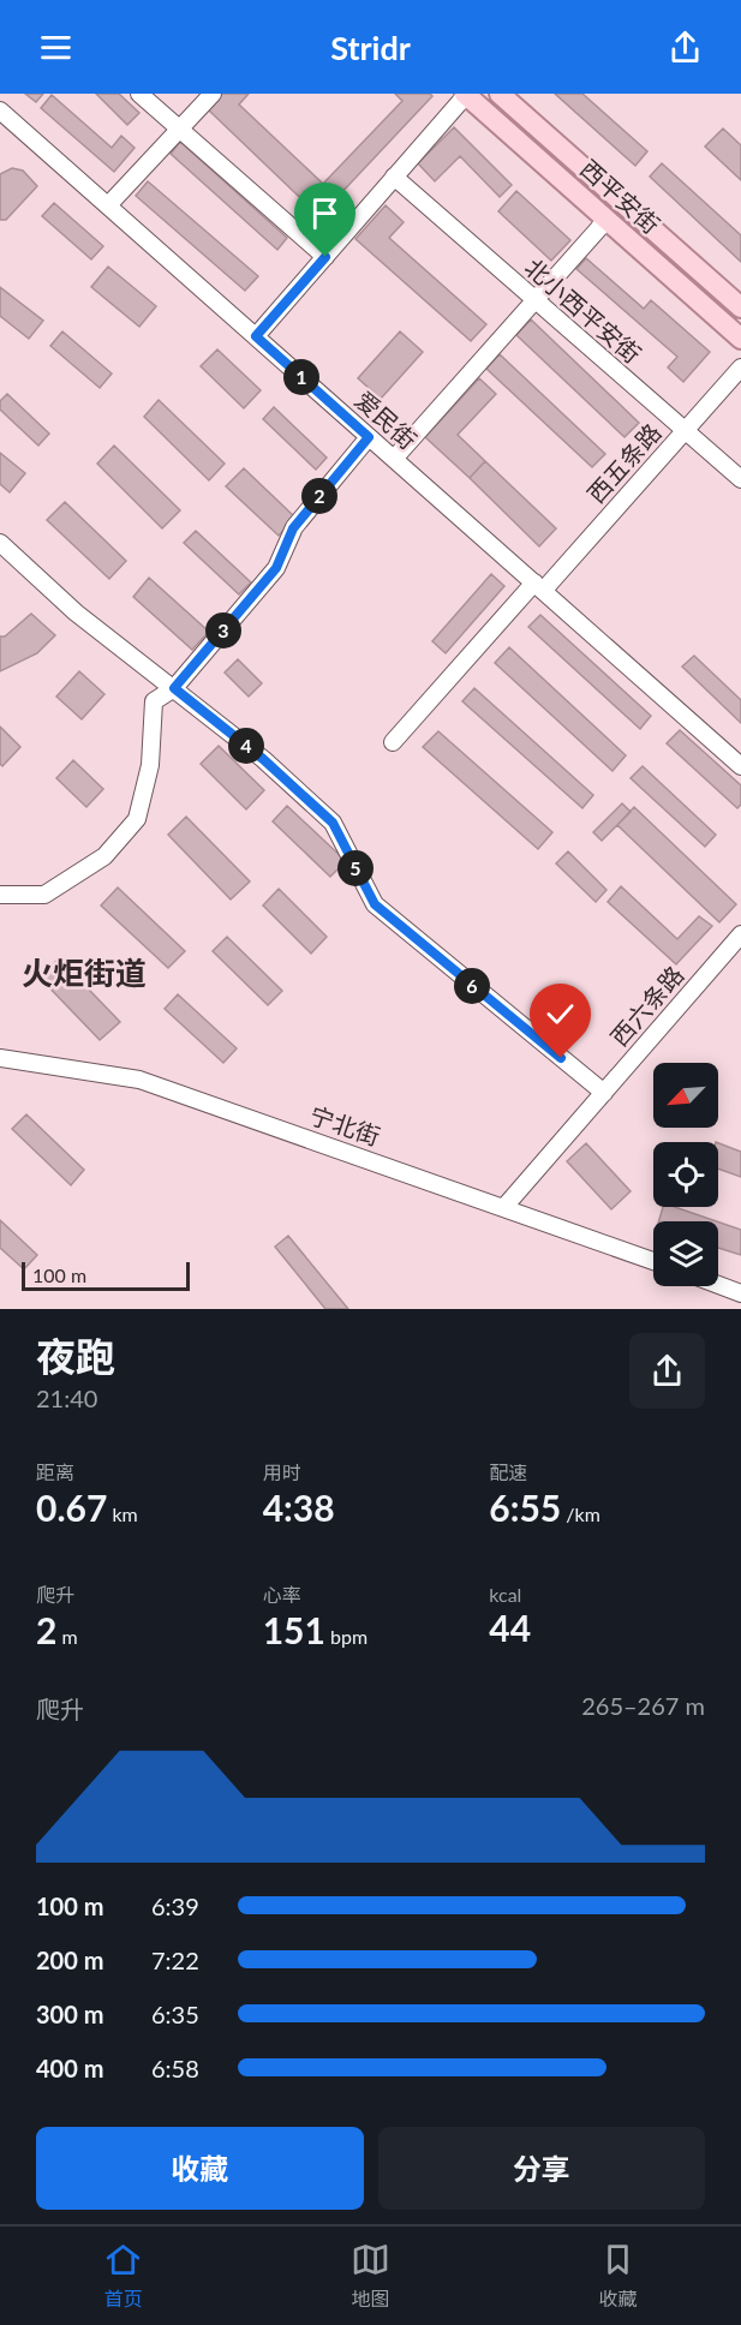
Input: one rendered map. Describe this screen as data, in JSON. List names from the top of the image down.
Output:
{
  "streets": {
    "main road": ["西平安街"],
    "street": [
      "北小西平安街",
      "爱民街",
      "西五条路",
      "西六条路",
      "宁北街"
    ]
  },
  "crossings": [
    ["北小西平安街", "西五条路"],
    ["爱民街", "西五条路"],
    ["西六条路", "宁北街"]
  ],
  "districts": ["火炬街道"],
  "scale_bar": "100 m",
  "north": "bottom left",
  "page": {
    "header": "Stridr",
    "pins": [
      "1",
      "2",
      "3",
      "4",
      "5",
      "6"
    ],
    "scale": "100 m",
    "heading": ["夜跑", "21:40"],
    "stats": [
      ["距离", "0.67 km"],
      ["用时", "4:38"],
      ["配速", "6:55 /km"],
      ["爬升", "2 m"],
      ["心率", "151 bpm"],
      ["kcal", "44"]
    ],
    "chart": ["爬升", "265–267 m"],
    "list": [
      {
        "name": "100 m",
        "note": "6:39"
      },
      {
        "name": "200 m",
        "note": "7:22"
      },
      {
        "name": "300 m",
        "note": "6:35"
      },
      {
        "name": "400 m",
        "note": "6:58"
      }
    ],
    "buttons": ["收藏", "分享"],
    "tabs": ["首页", "地图", "收藏"]
  }
}
